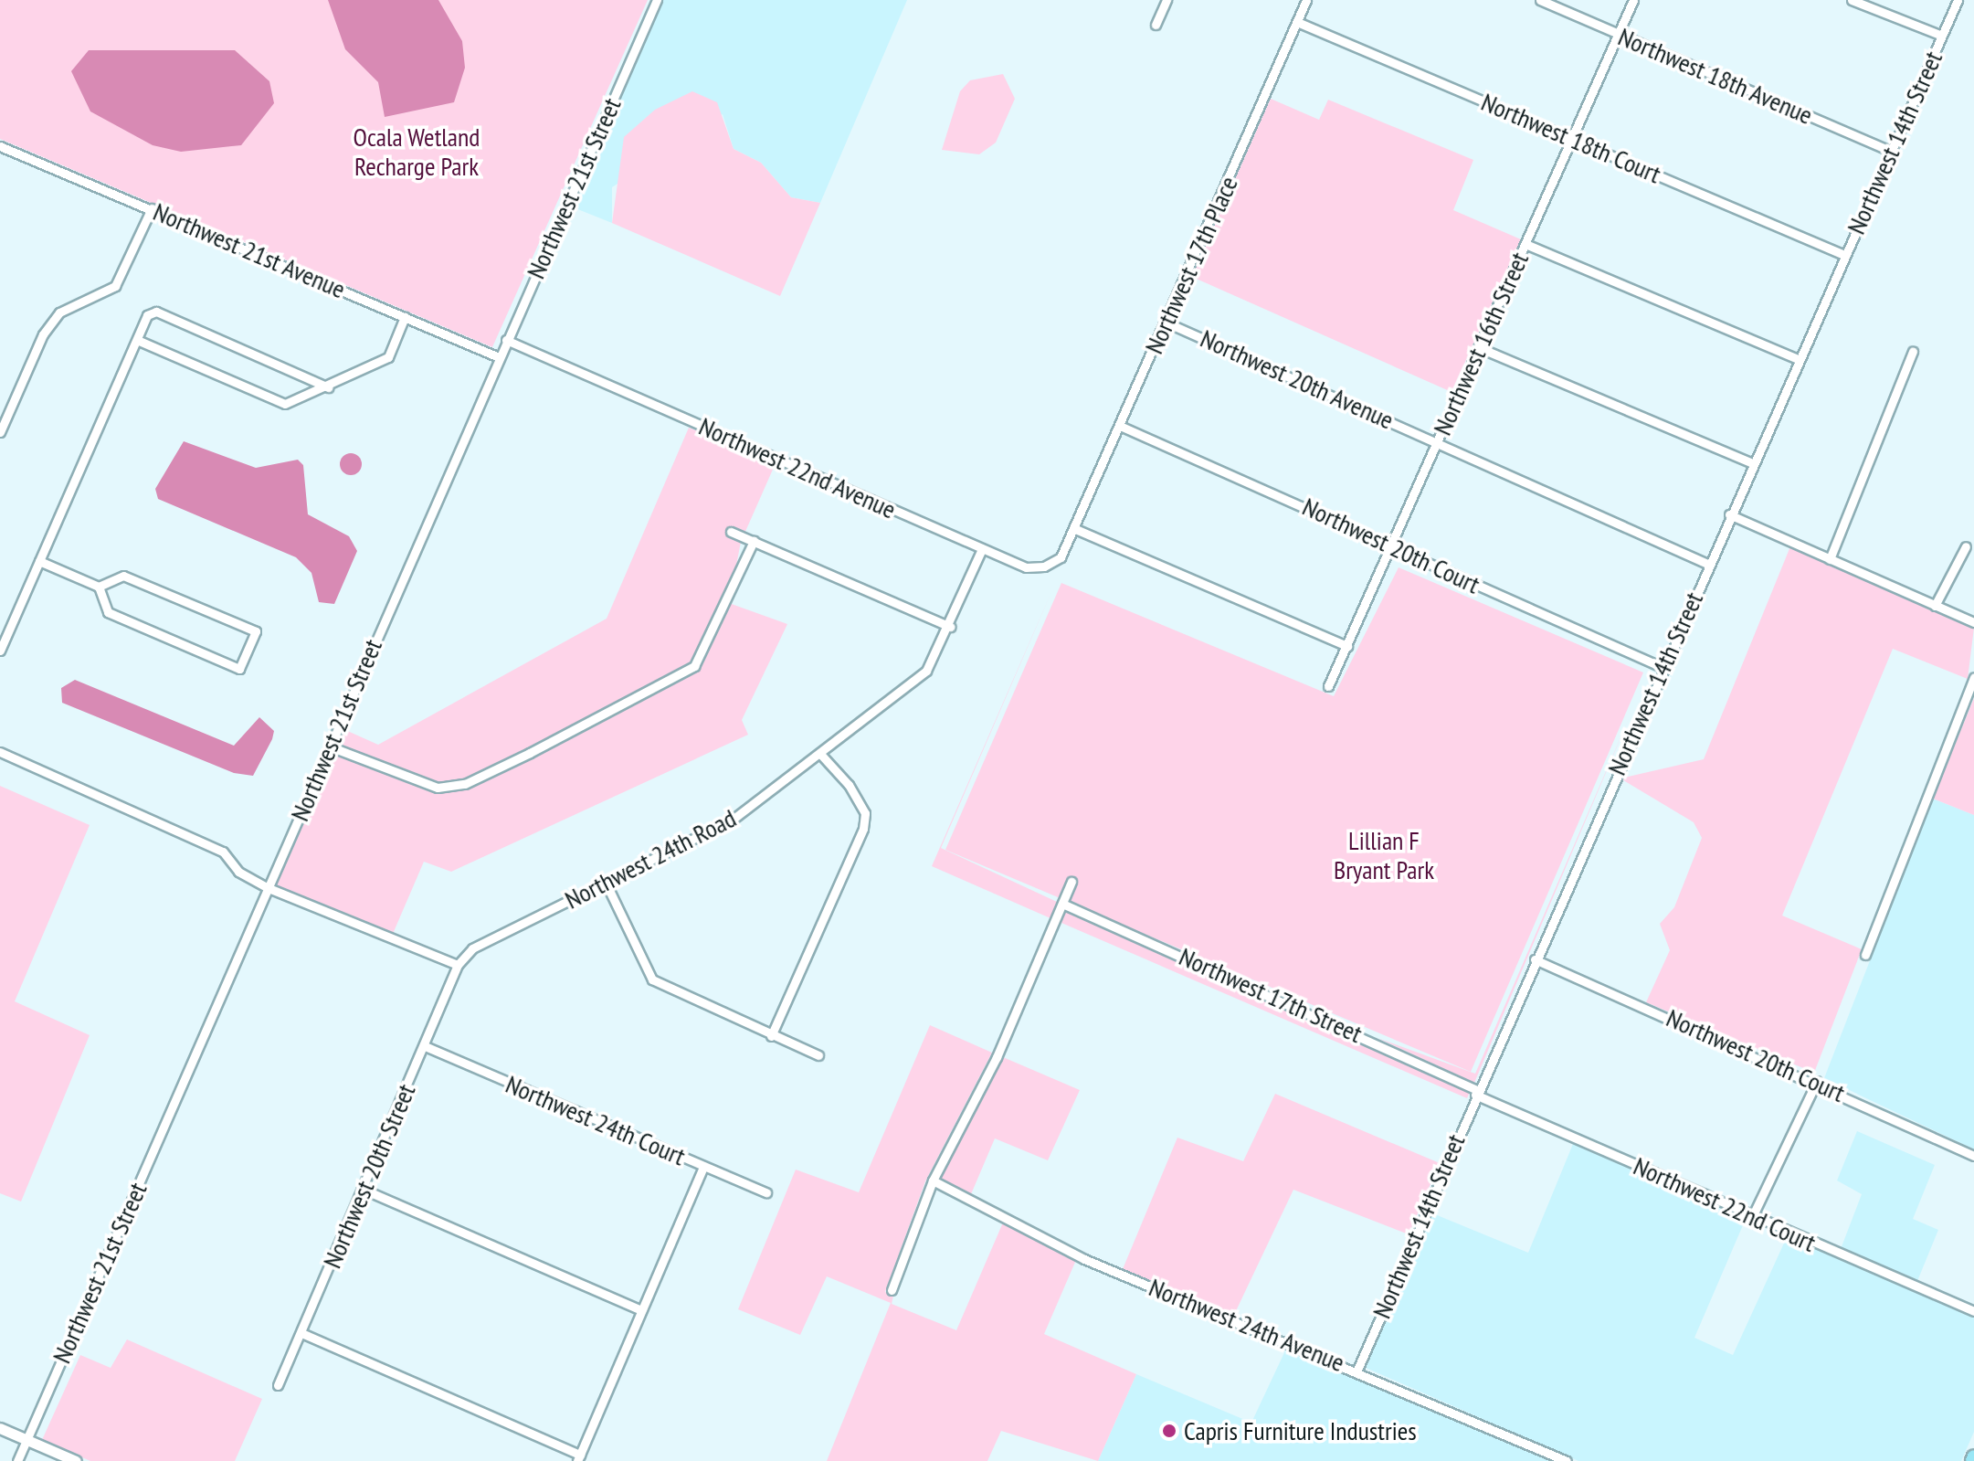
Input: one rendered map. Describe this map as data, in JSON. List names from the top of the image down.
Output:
{
  "streets": {
    "street": [
      "Northwest 18th Avenue",
      "Northwest 18th Court",
      "Northwest 14th Street",
      "Northwest 21st Street",
      "Northwest 21st Avenue",
      "Northwest 17th Place",
      "Northwest 16th Street",
      "Northwest 20th Avenue",
      "Northwest 22nd Avenue",
      "Northwest 20th Court",
      "Northwest 24th Road",
      "Northwest 17th Street",
      "Northwest 24th Court",
      "Northwest 20th Street",
      "Northwest 22nd Court",
      "Northwest 24th Avenue"
    ]
  },
  "crossings": [
    ["Northwest 18th Avenue", "Northwest 14th Street"],
    ["Northwest 18th Avenue", "Northwest 16th Street"],
    ["Northwest 18th Court", "Northwest 14th Street"],
    ["Northwest 18th Court", "Northwest 17th Place"],
    ["Northwest 18th Court", "Northwest 16th Street"],
    ["Northwest 14th Street", "Northwest 20th Avenue"],
    ["Northwest 14th Street", "Northwest 20th Court"],
    ["Northwest 14th Street", "Northwest 17th Street"],
    ["Northwest 14th Street", "Northwest 22nd Court"],
    ["Northwest 14th Street", "Northwest 24th Avenue"],
    ["Northwest 21st Street", "Northwest 21st Avenue"],
    ["Northwest 21st Street", "Northwest 22nd Avenue"],
    ["Northwest 17th Place", "Northwest 20th Avenue"],
    ["Northwest 17th Place", "Northwest 22nd Avenue"],
    ["Northwest 17th Place", "Northwest 20th Court"],
    ["Northwest 16th Street", "Northwest 20th Avenue"],
    ["Northwest 16th Street", "Northwest 20th Court"],
    ["Northwest 22nd Avenue", "Northwest 24th Road"],
    ["Northwest 24th Road", "Northwest 20th Street"],
    ["Northwest 17th Street", "Northwest 22nd Court"],
    ["Northwest 24th Court", "Northwest 20th Street"]
  ],
  "parks": ["Ocala Wetland Recharge Park", "Lillian F Bryant Park"],
  "places": ["Capris Furniture Industries"]
}
